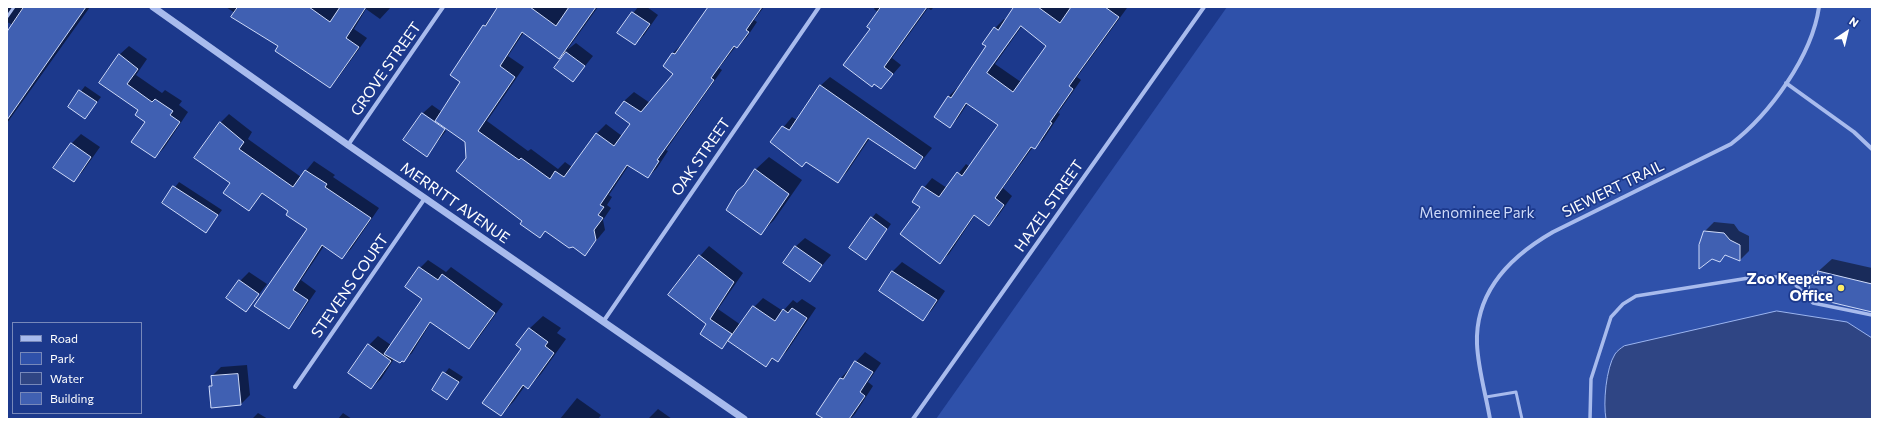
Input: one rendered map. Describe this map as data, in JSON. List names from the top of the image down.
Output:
{
  "streets": {
    "street": [
      "GROVE STREET",
      "OAK STREET",
      "SIEWERT TRAIL",
      "MERRITT AVENUE",
      "HAZEL STREET",
      "STEVENS COURT"
    ]
  },
  "crossings": [
    ["GROVE STREET", "MERRITT AVENUE"],
    ["OAK STREET", "MERRITT AVENUE"],
    ["MERRITT AVENUE", "STEVENS COURT"]
  ],
  "parks": ["Menominee Park"],
  "places": ["Zoo Keepers Office"],
  "legend": [
    "Road",
    "Park",
    "Water",
    "Building"
  ],
  "north": "top right"
}
